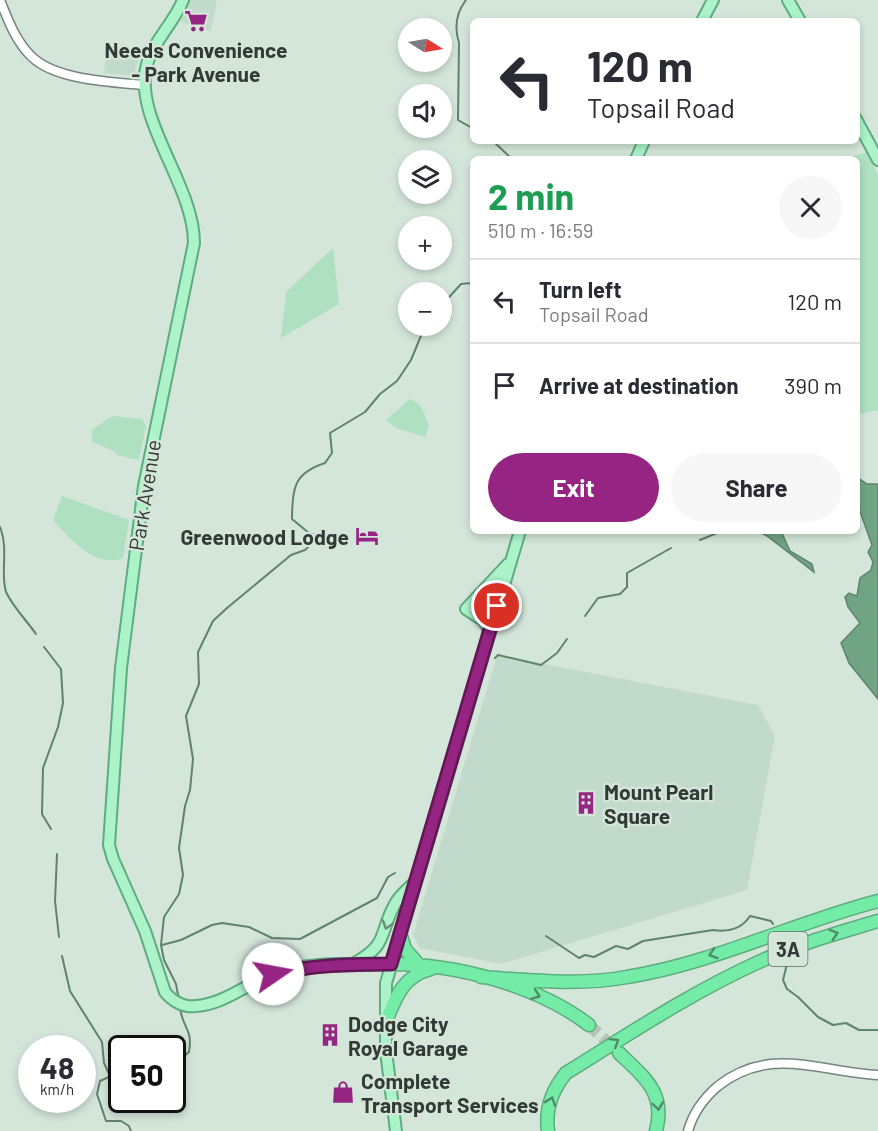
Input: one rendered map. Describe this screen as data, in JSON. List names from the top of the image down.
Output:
{
  "streets": {
    "highway": ["3A"],
    "main road": ["Park Avenue"]
  },
  "places": {
    "supermarket": ["Needs Convenience - Park Avenue"],
    "hotel": ["Greenwood Lodge"],
    "building": ["Mount Pearl Square", "Dodge City Royal Garage"],
    "shop": ["Complete Transport Services"]
  },
  "north": "right",
  "page": {
    "map_buttons": ["+", "−"],
    "turn": ["120 m", "Topsail Road"],
    "heading": ["2 min", "510 m · 16:59"],
    "list": [
      {
        "name": "Turn left",
        "note": "Topsail Road",
        "value": "120 m"
      },
      {
        "name": "Arrive at destination",
        "value": "390 m"
      }
    ],
    "buttons": ["Exit", "Share"],
    "speed": "48 km/h",
    "limit": "50"
  }
}
